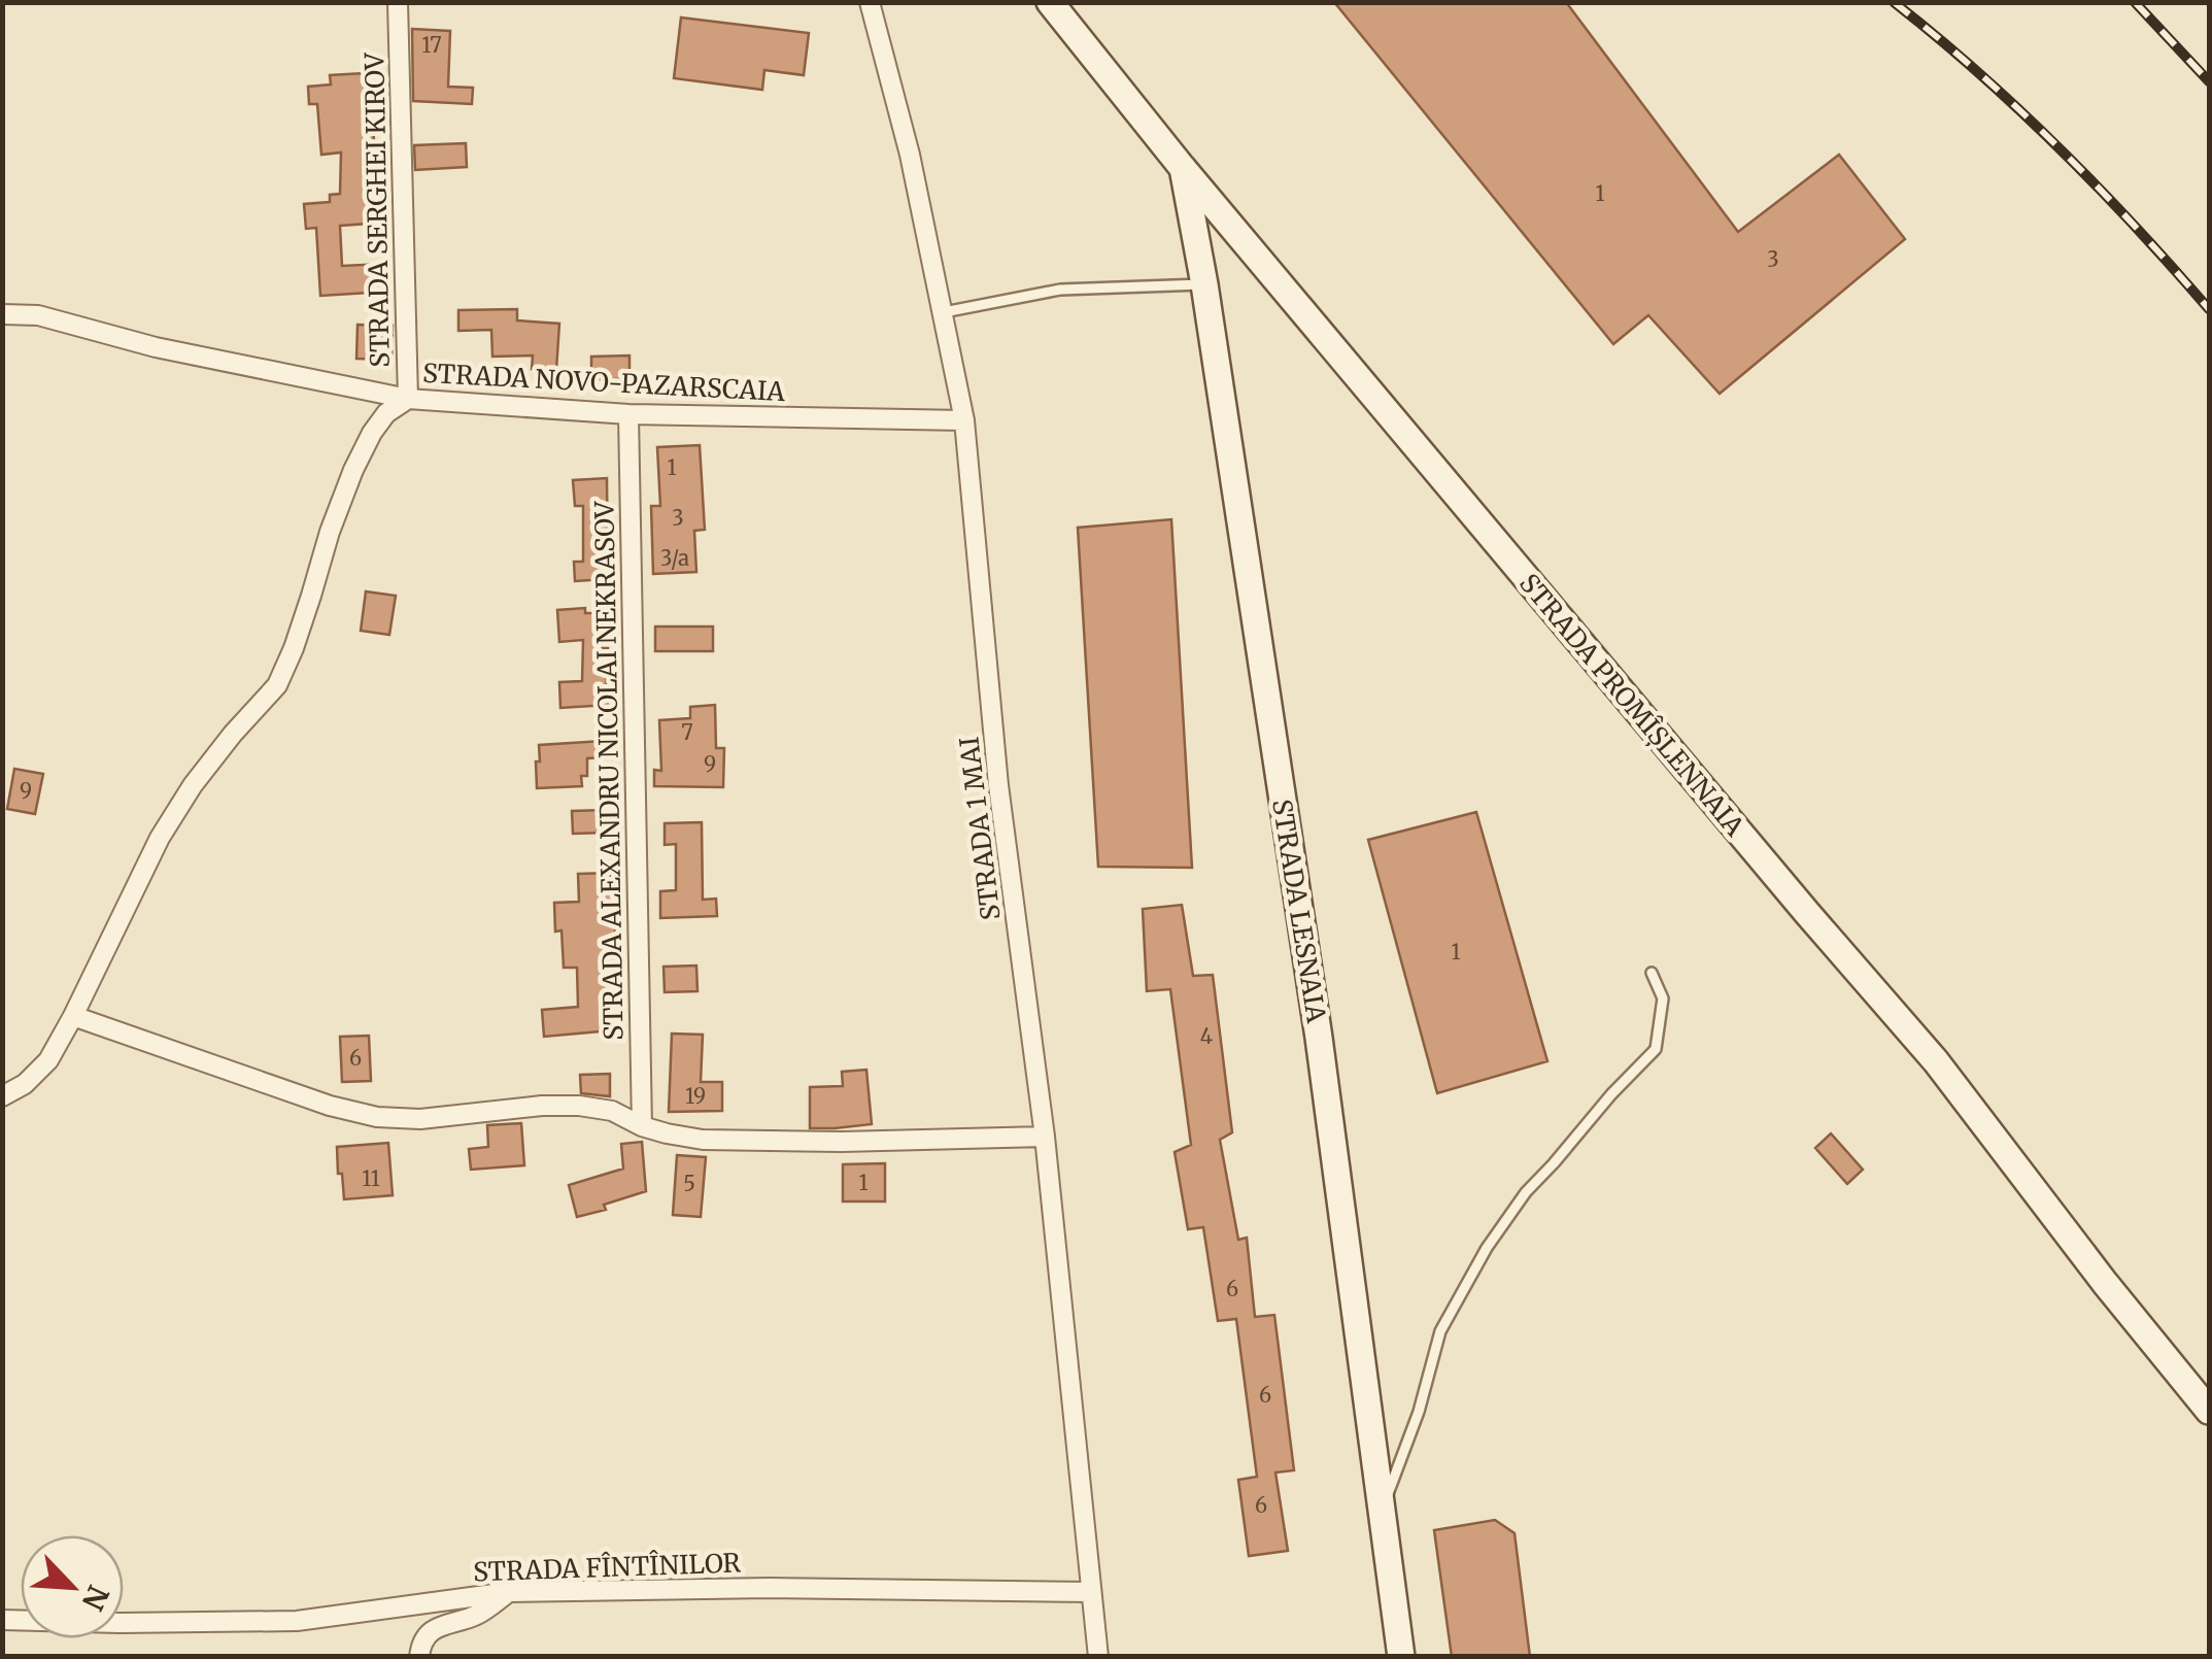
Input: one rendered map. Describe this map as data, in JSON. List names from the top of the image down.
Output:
{
  "streets": {
    "street": [
      "STRADA SERGHEI KIROV",
      "STRADA NOVO-PAZARSCAIA",
      "STRADA PROMÎȘLENNAIA",
      "STRADA ALEXANDRU NICOLAI NEKRASOV",
      "STRADA 1 MAI",
      "STRADA LESNAIA",
      "STRADA FÎNTÎNILOR"
    ]
  },
  "crossings": [
    ["STRADA SERGHEI KIROV", "STRADA NOVO-PAZARSCAIA"],
    ["STRADA NOVO-PAZARSCAIA", "STRADA ALEXANDRU NICOLAI NEKRASOV"],
    ["STRADA NOVO-PAZARSCAIA", "STRADA 1 MAI"],
    ["STRADA PROMÎȘLENNAIA", "STRADA LESNAIA"],
    ["STRADA 1 MAI", "STRADA FÎNTÎNILOR"]
  ],
  "house_numbers": [
    "17",
    "1",
    "3",
    "1",
    "3",
    "3/a",
    "7",
    "9",
    "9",
    "1",
    "4",
    "6",
    "19",
    "11",
    "1",
    "5",
    "6",
    "6",
    "6"
  ],
  "north": "bottom right"
}
